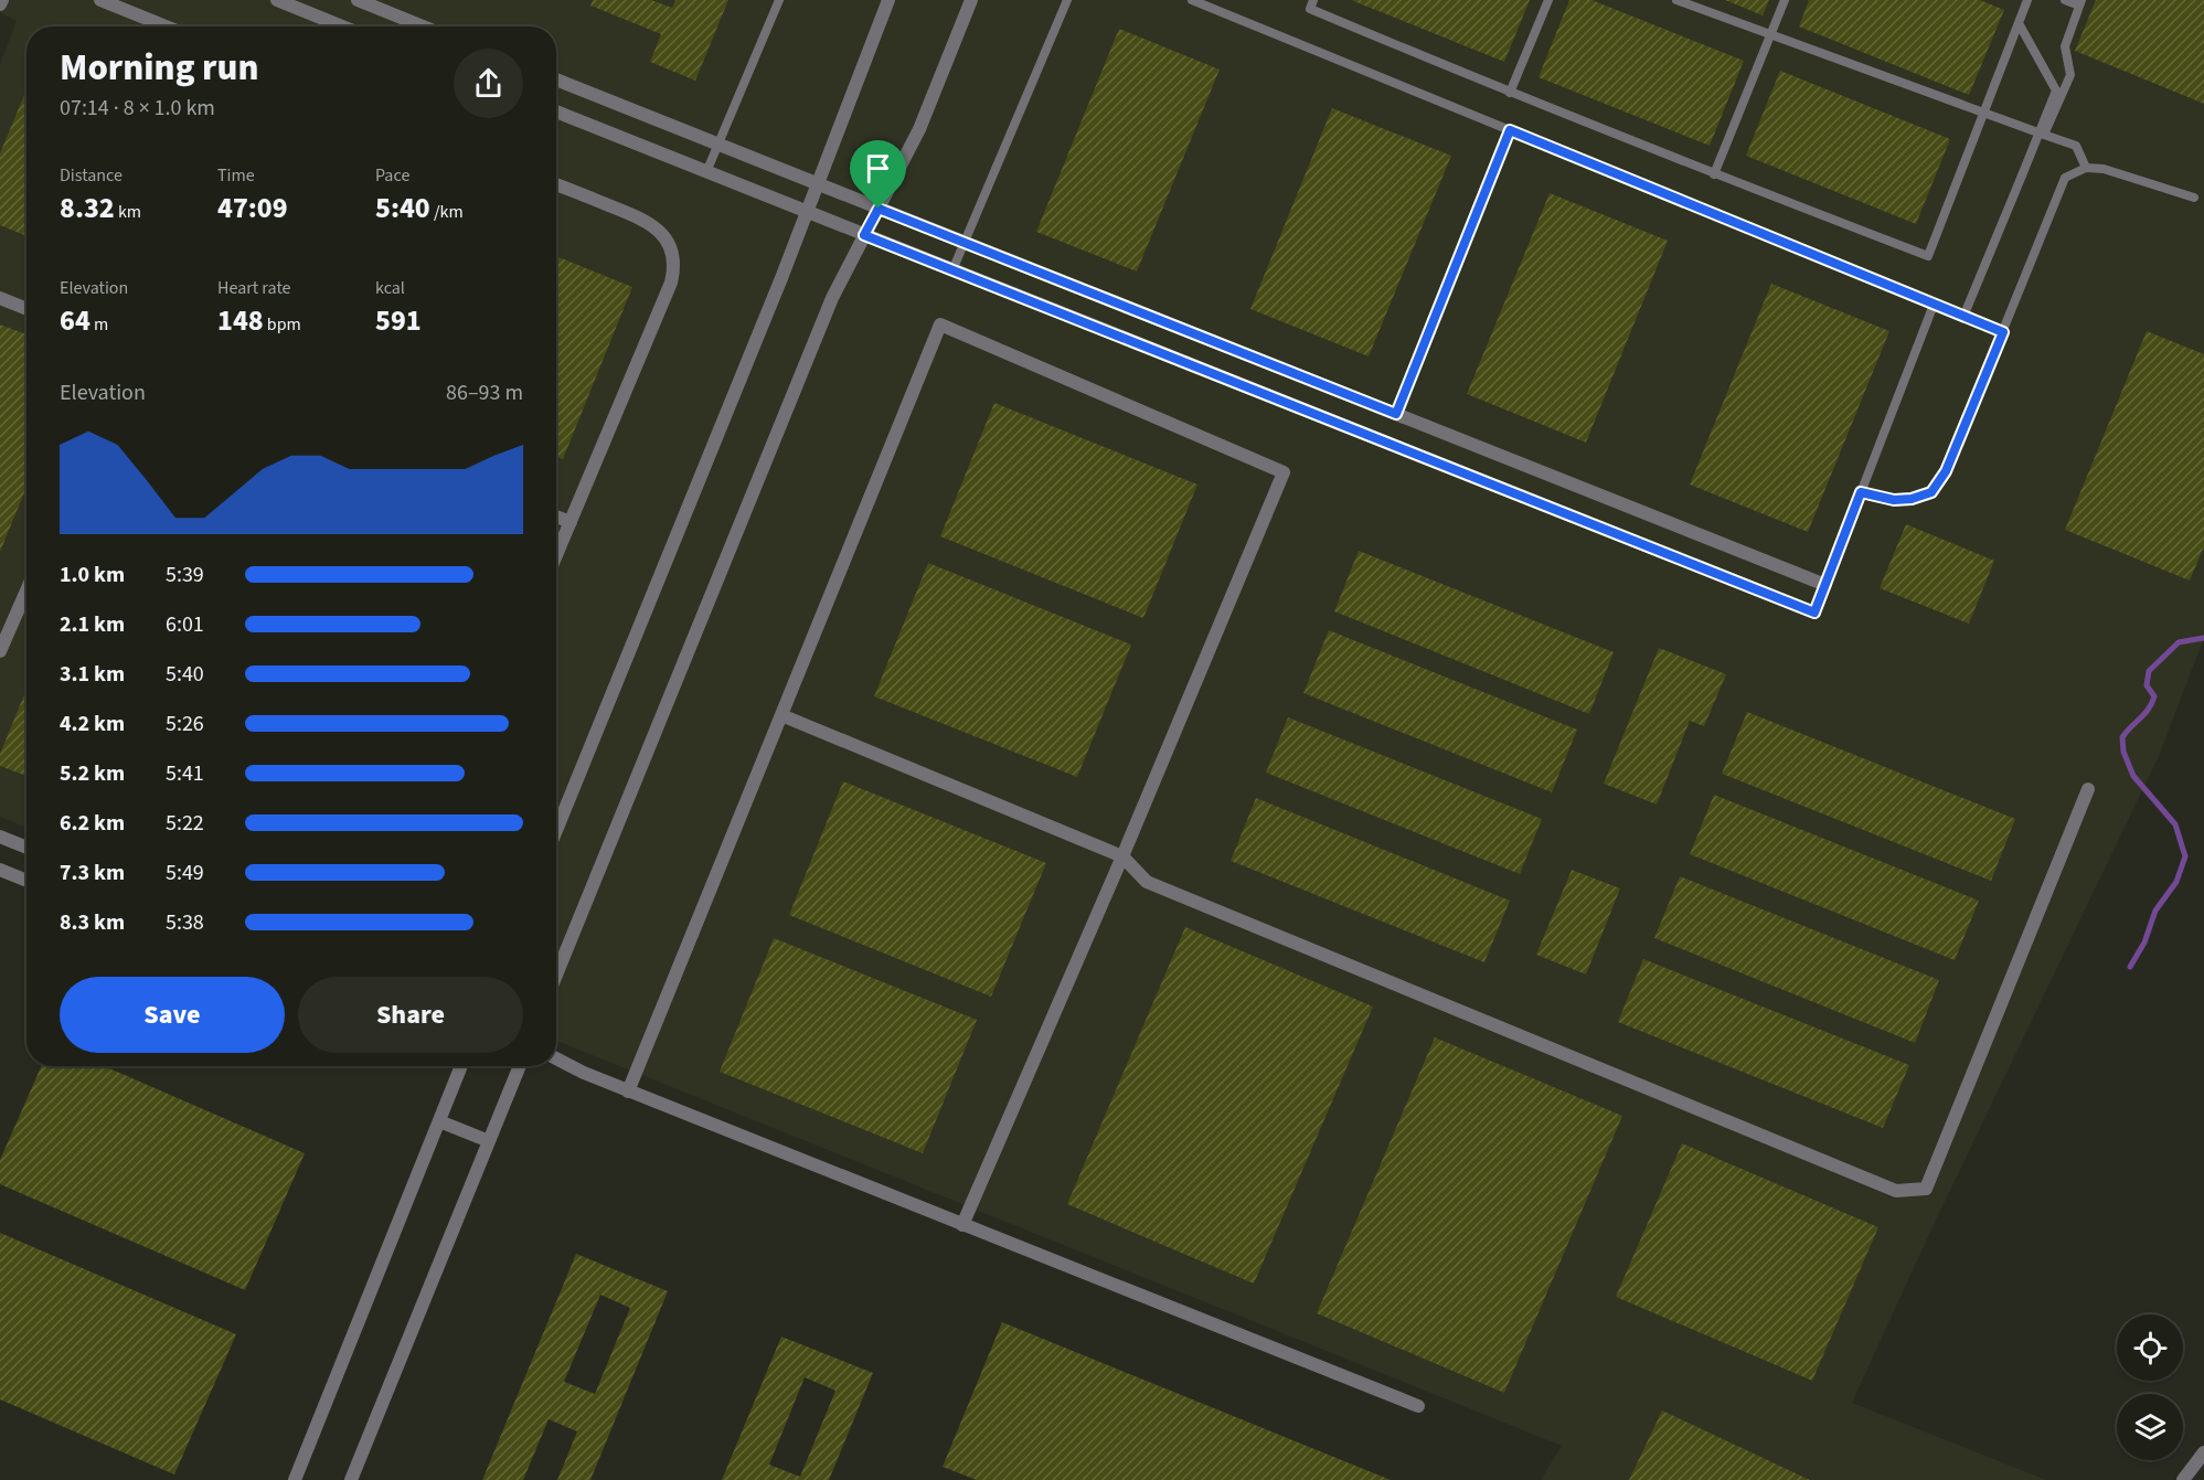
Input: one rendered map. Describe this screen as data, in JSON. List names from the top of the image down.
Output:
{
  "page": {
    "heading": ["Morning run", "07:14 · 8 × 1.0 km"],
    "stats": [
      ["Distance", "8.32 km"],
      ["Time", "47:09"],
      ["Pace", "5:40 /km"],
      ["Elevation", "64 m"],
      ["Heart rate", "148 bpm"],
      ["kcal", "591"]
    ],
    "chart": ["Elevation", "86–93 m"],
    "list": [
      {
        "name": "1.0 km",
        "note": "5:39"
      },
      {
        "name": "2.1 km",
        "note": "6:01"
      },
      {
        "name": "3.1 km",
        "note": "5:40"
      },
      {
        "name": "4.2 km",
        "note": "5:26"
      },
      {
        "name": "5.2 km",
        "note": "5:41"
      },
      {
        "name": "6.2 km",
        "note": "5:22"
      },
      {
        "name": "7.3 km",
        "note": "5:49"
      },
      {
        "name": "8.3 km",
        "note": "5:38"
      }
    ],
    "buttons": ["Save", "Share"]
  }
}
